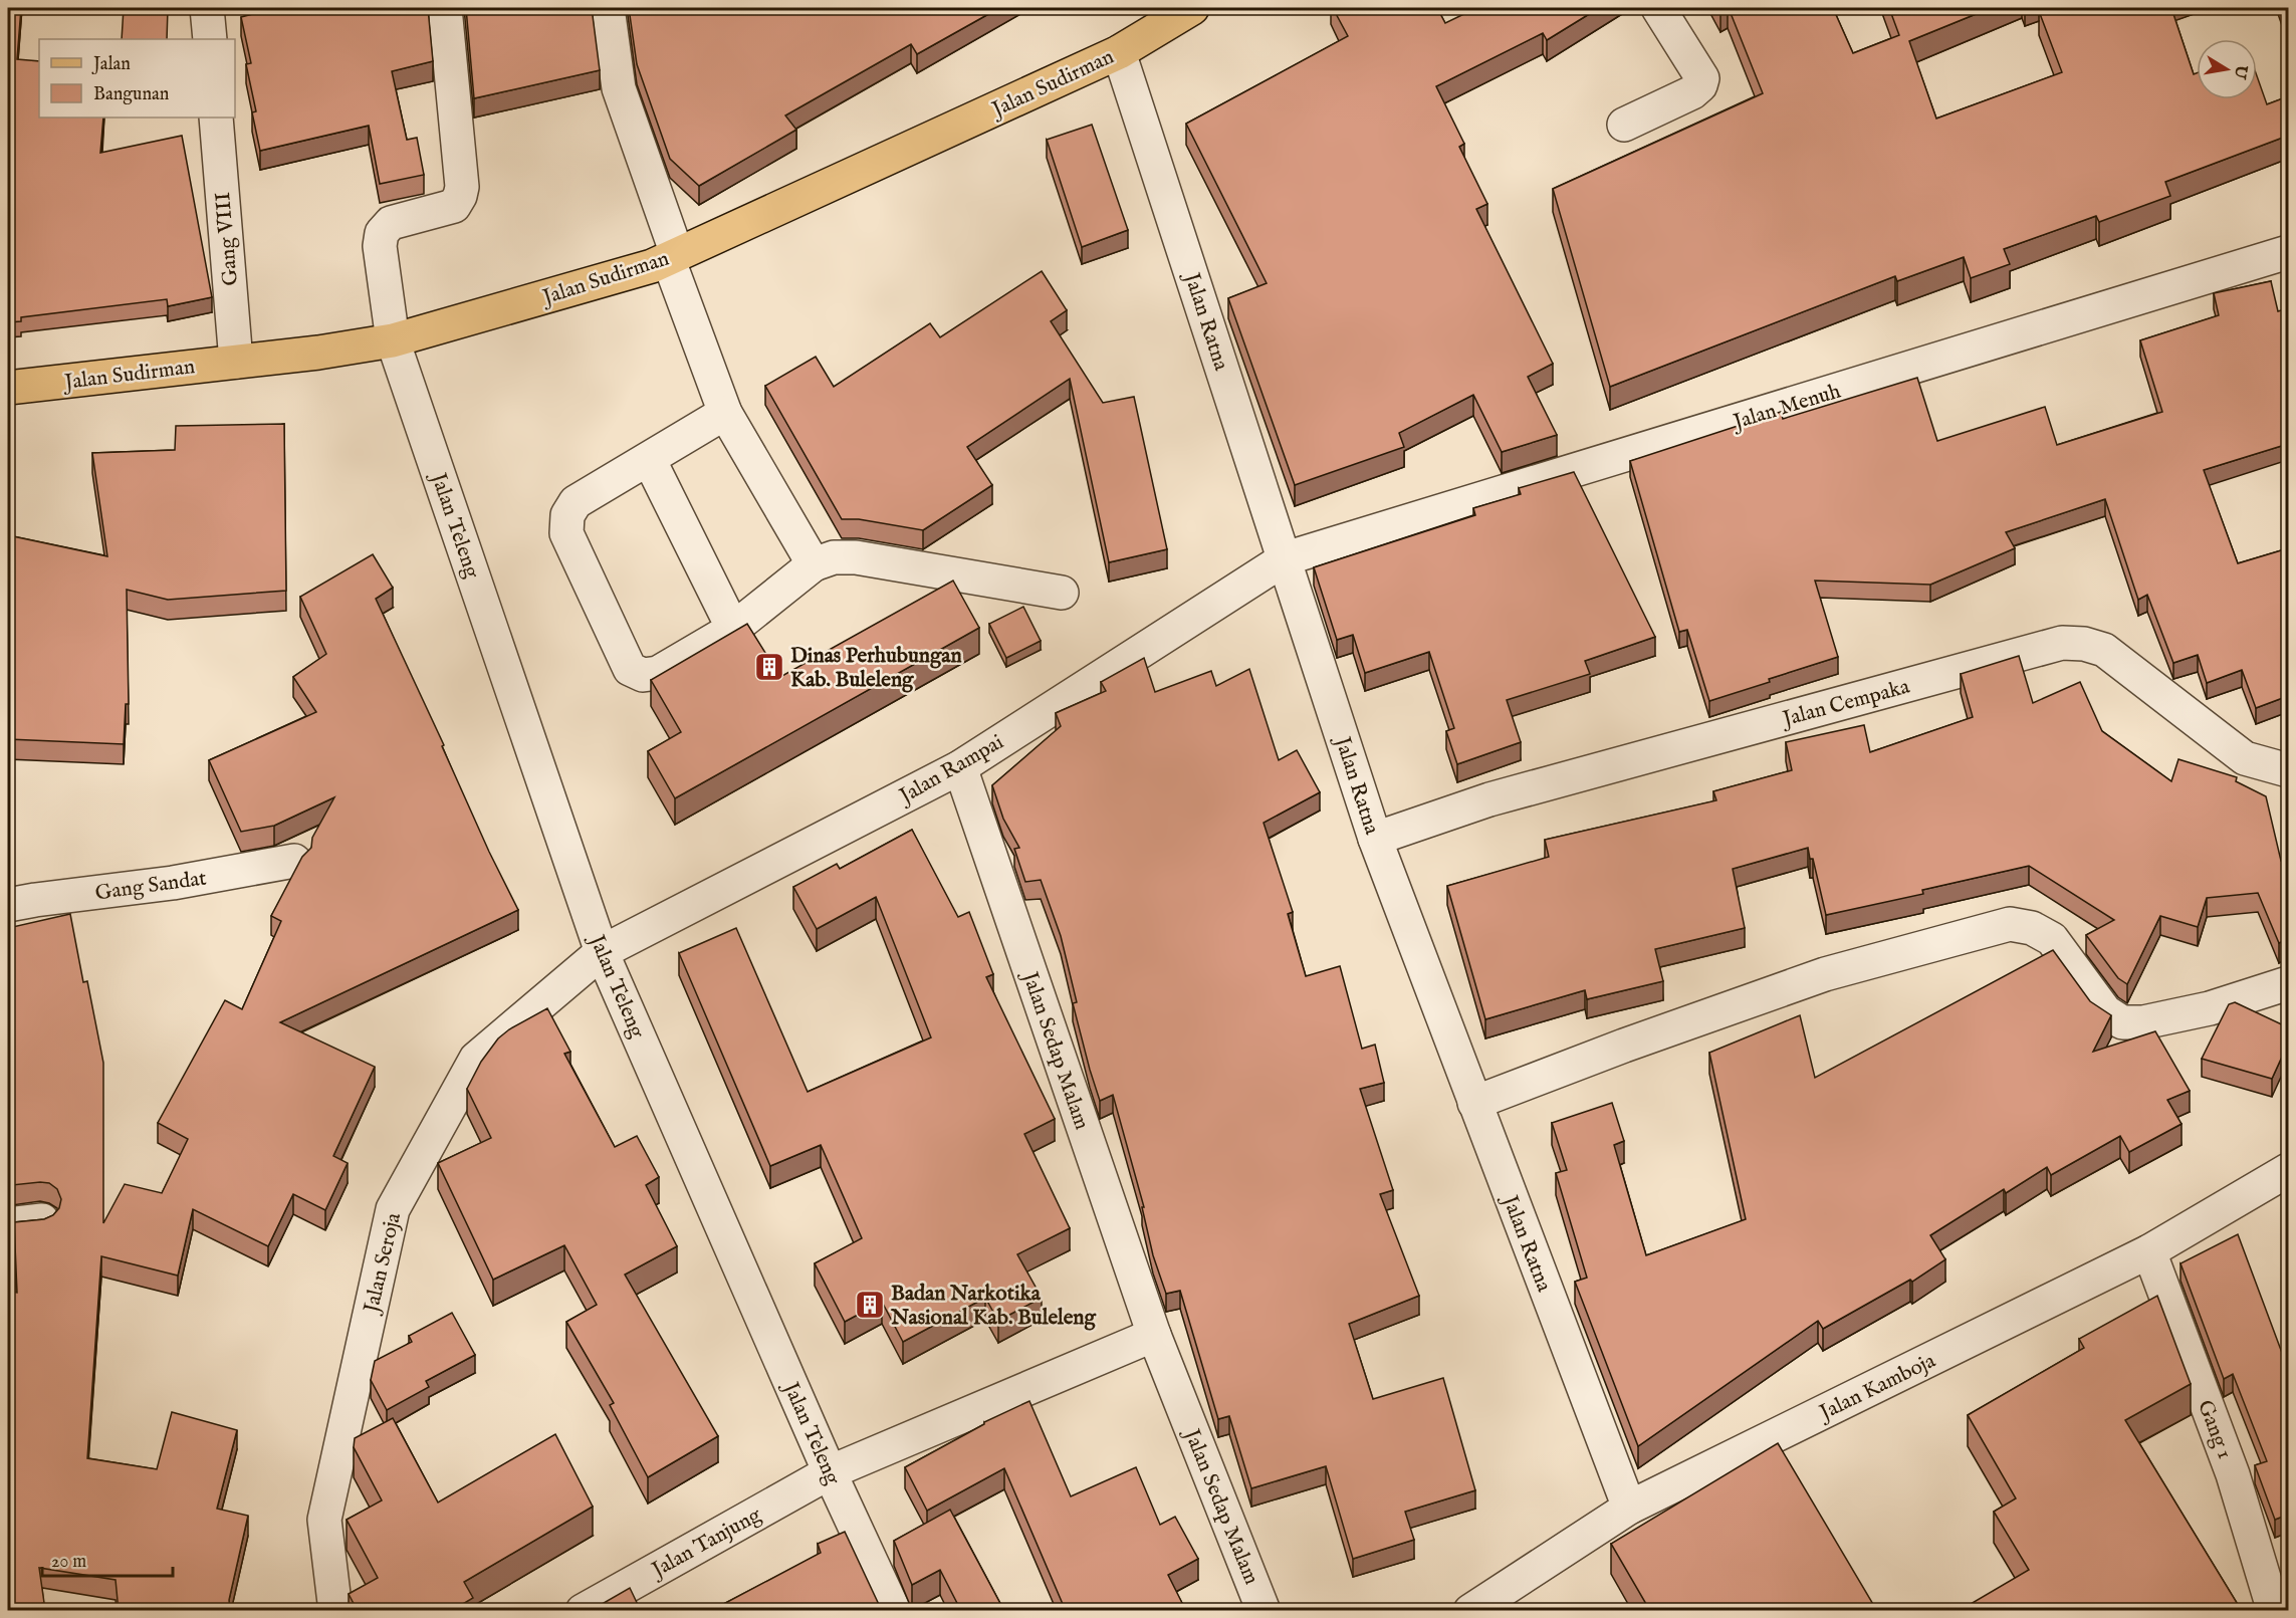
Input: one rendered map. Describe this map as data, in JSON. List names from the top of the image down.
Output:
{
  "streets": {
    "main road": ["Jalan Sudirman"],
    "street": [
      "Gang VIII",
      "Jalan Ratna",
      "Jalan Menuh",
      "Jalan Teleng",
      "Jalan Cempaka",
      "Jalan Rampai",
      "Gang Sandat",
      "Jalan Sedap Malam",
      "Jalan Seroja",
      "Jalan Kamboja",
      "Gang 1",
      "Jalan Tanjung"
    ]
  },
  "crossings": [
    ["Jalan Sudirman", "Gang VIII"],
    ["Jalan Sudirman", "Jalan Ratna"],
    ["Jalan Sudirman", "Jalan Teleng"],
    ["Jalan Ratna", "Jalan Menuh"],
    ["Jalan Ratna", "Jalan Cempaka"],
    ["Jalan Ratna", "Jalan Rampai"],
    ["Jalan Ratna", "Jalan Kamboja"],
    ["Jalan Menuh", "Jalan Rampai"],
    ["Jalan Teleng", "Jalan Rampai"],
    ["Jalan Teleng", "Jalan Seroja"],
    ["Jalan Teleng", "Jalan Tanjung"],
    ["Jalan Rampai", "Jalan Sedap Malam"],
    ["Jalan Rampai", "Jalan Seroja"],
    ["Jalan Kamboja", "Gang 1"]
  ],
  "places": {
    "building": ["Dinas Perhubungan Kab. Buleleng", "Badan Narkotika Nasional Kab. Buleleng"]
  },
  "legend": ["Jalan", "Bangunan"],
  "scale_bar": "20 m",
  "north": "right"
}
